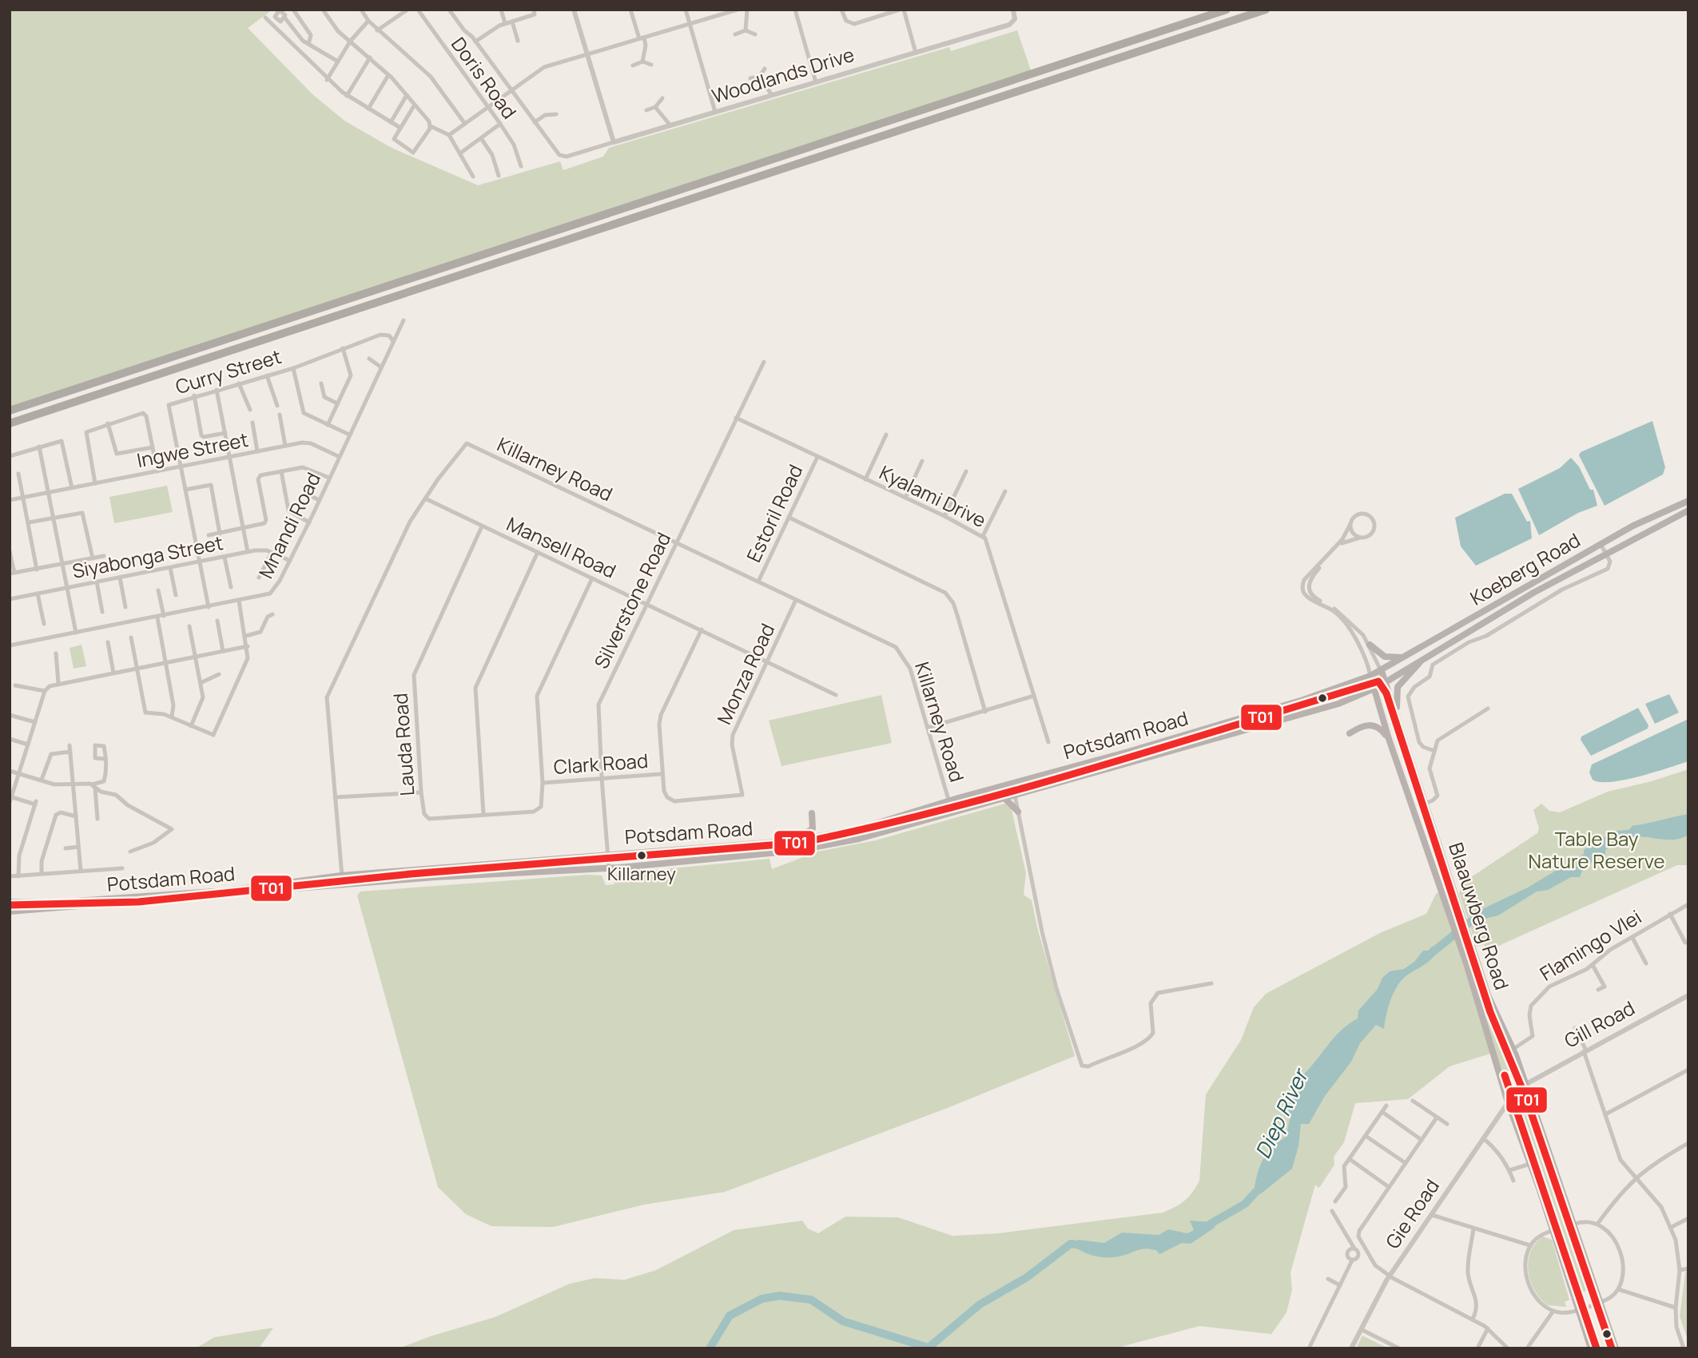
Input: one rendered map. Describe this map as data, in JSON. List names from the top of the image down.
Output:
{
  "streets": {
    "main road": ["Koeberg Road", "Potsdam Road", "Blaauwberg Road"],
    "street": [
      "Woodlands Drive",
      "Doris Road",
      "Curry Street",
      "Ingwe Street",
      "Killarney Road",
      "Kyalami Drive",
      "Estoril Road",
      "Mnandi Road",
      "Mansell Road",
      "Siyabonga Street",
      "Silverstone Road",
      "Monza Road",
      "Lauda Road",
      "Clark Road",
      "Flamingo Vlei",
      "Gill Road",
      "Gie Road"
    ]
  },
  "crossings": [
    ["Curry Street", "Ingwe Street"],
    ["Curry Street", "Mnandi Road"],
    ["Curry Street", "Siyabonga Street"],
    ["Ingwe Street", "Mnandi Road"],
    ["Killarney Road", "Estoril Road"],
    ["Killarney Road", "Mansell Road"],
    ["Killarney Road", "Silverstone Road"],
    ["Killarney Road", "Monza Road"],
    ["Killarney Road", "Potsdam Road"],
    ["Kyalami Drive", "Estoril Road"],
    ["Kyalami Drive", "Silverstone Road"],
    ["Mnandi Road", "Siyabonga Street"],
    ["Mansell Road", "Silverstone Road"],
    ["Mansell Road", "Monza Road"],
    ["Mansell Road", "Lauda Road"],
    ["Koeberg Road", "Potsdam Road"],
    ["Koeberg Road", "Blaauwberg Road"],
    ["Silverstone Road", "Potsdam Road"],
    ["Silverstone Road", "Clark Road"],
    ["Monza Road", "Clark Road"],
    ["Potsdam Road", "Blaauwberg Road"],
    ["Lauda Road", "Clark Road"],
    ["Blaauwberg Road", "Flamingo Vlei"],
    ["Blaauwberg Road", "Gill Road"],
    ["Blaauwberg Road", "Gie Road"],
    ["Gill Road", "Gie Road"]
  ],
  "water": ["Diep River"],
  "parks": ["Table Bay Nature Reserve"],
  "places": ["Killarney"],
  "lines": ["transit line T01"]
}
